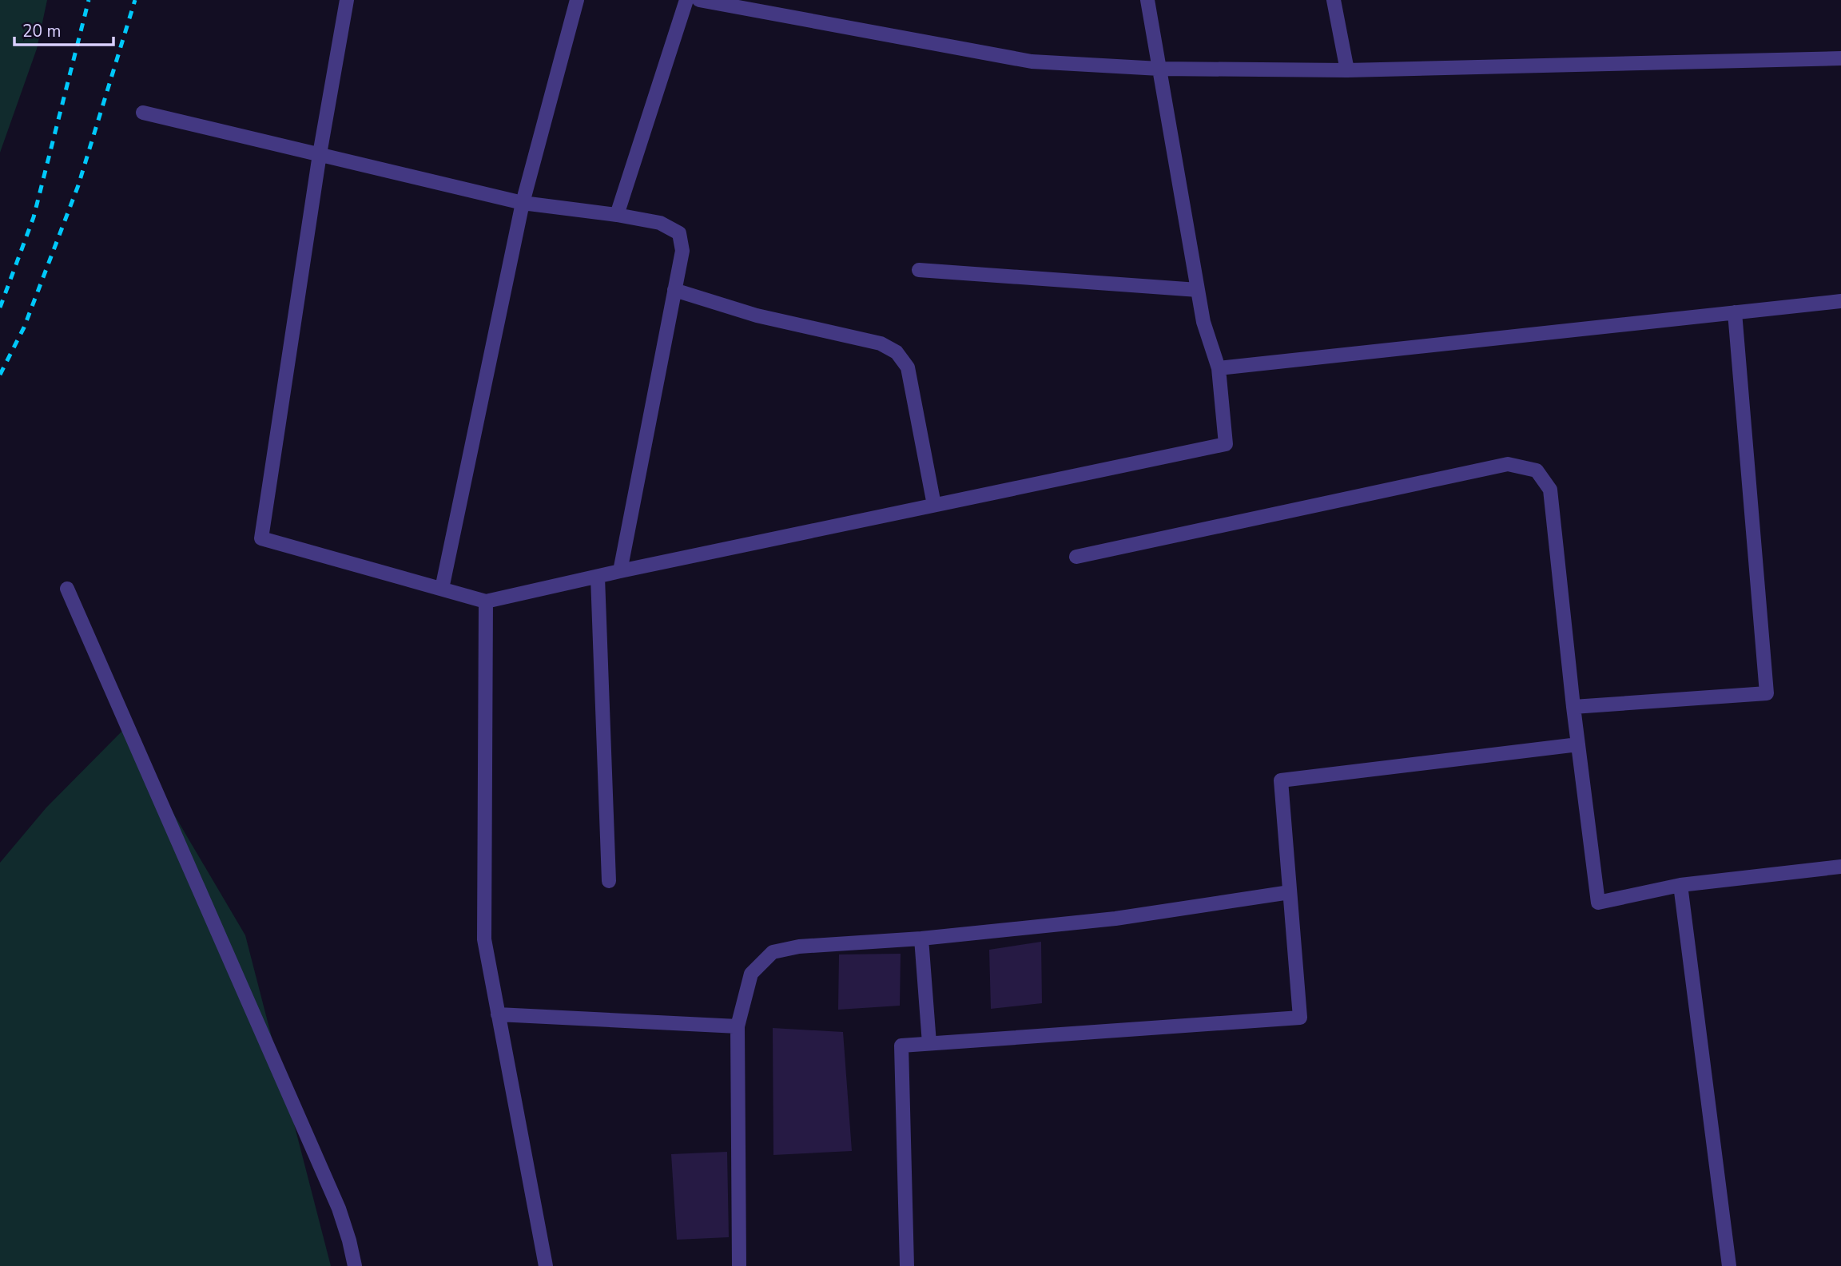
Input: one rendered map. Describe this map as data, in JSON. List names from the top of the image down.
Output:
{
  "scale_bar": "20 m"
}
